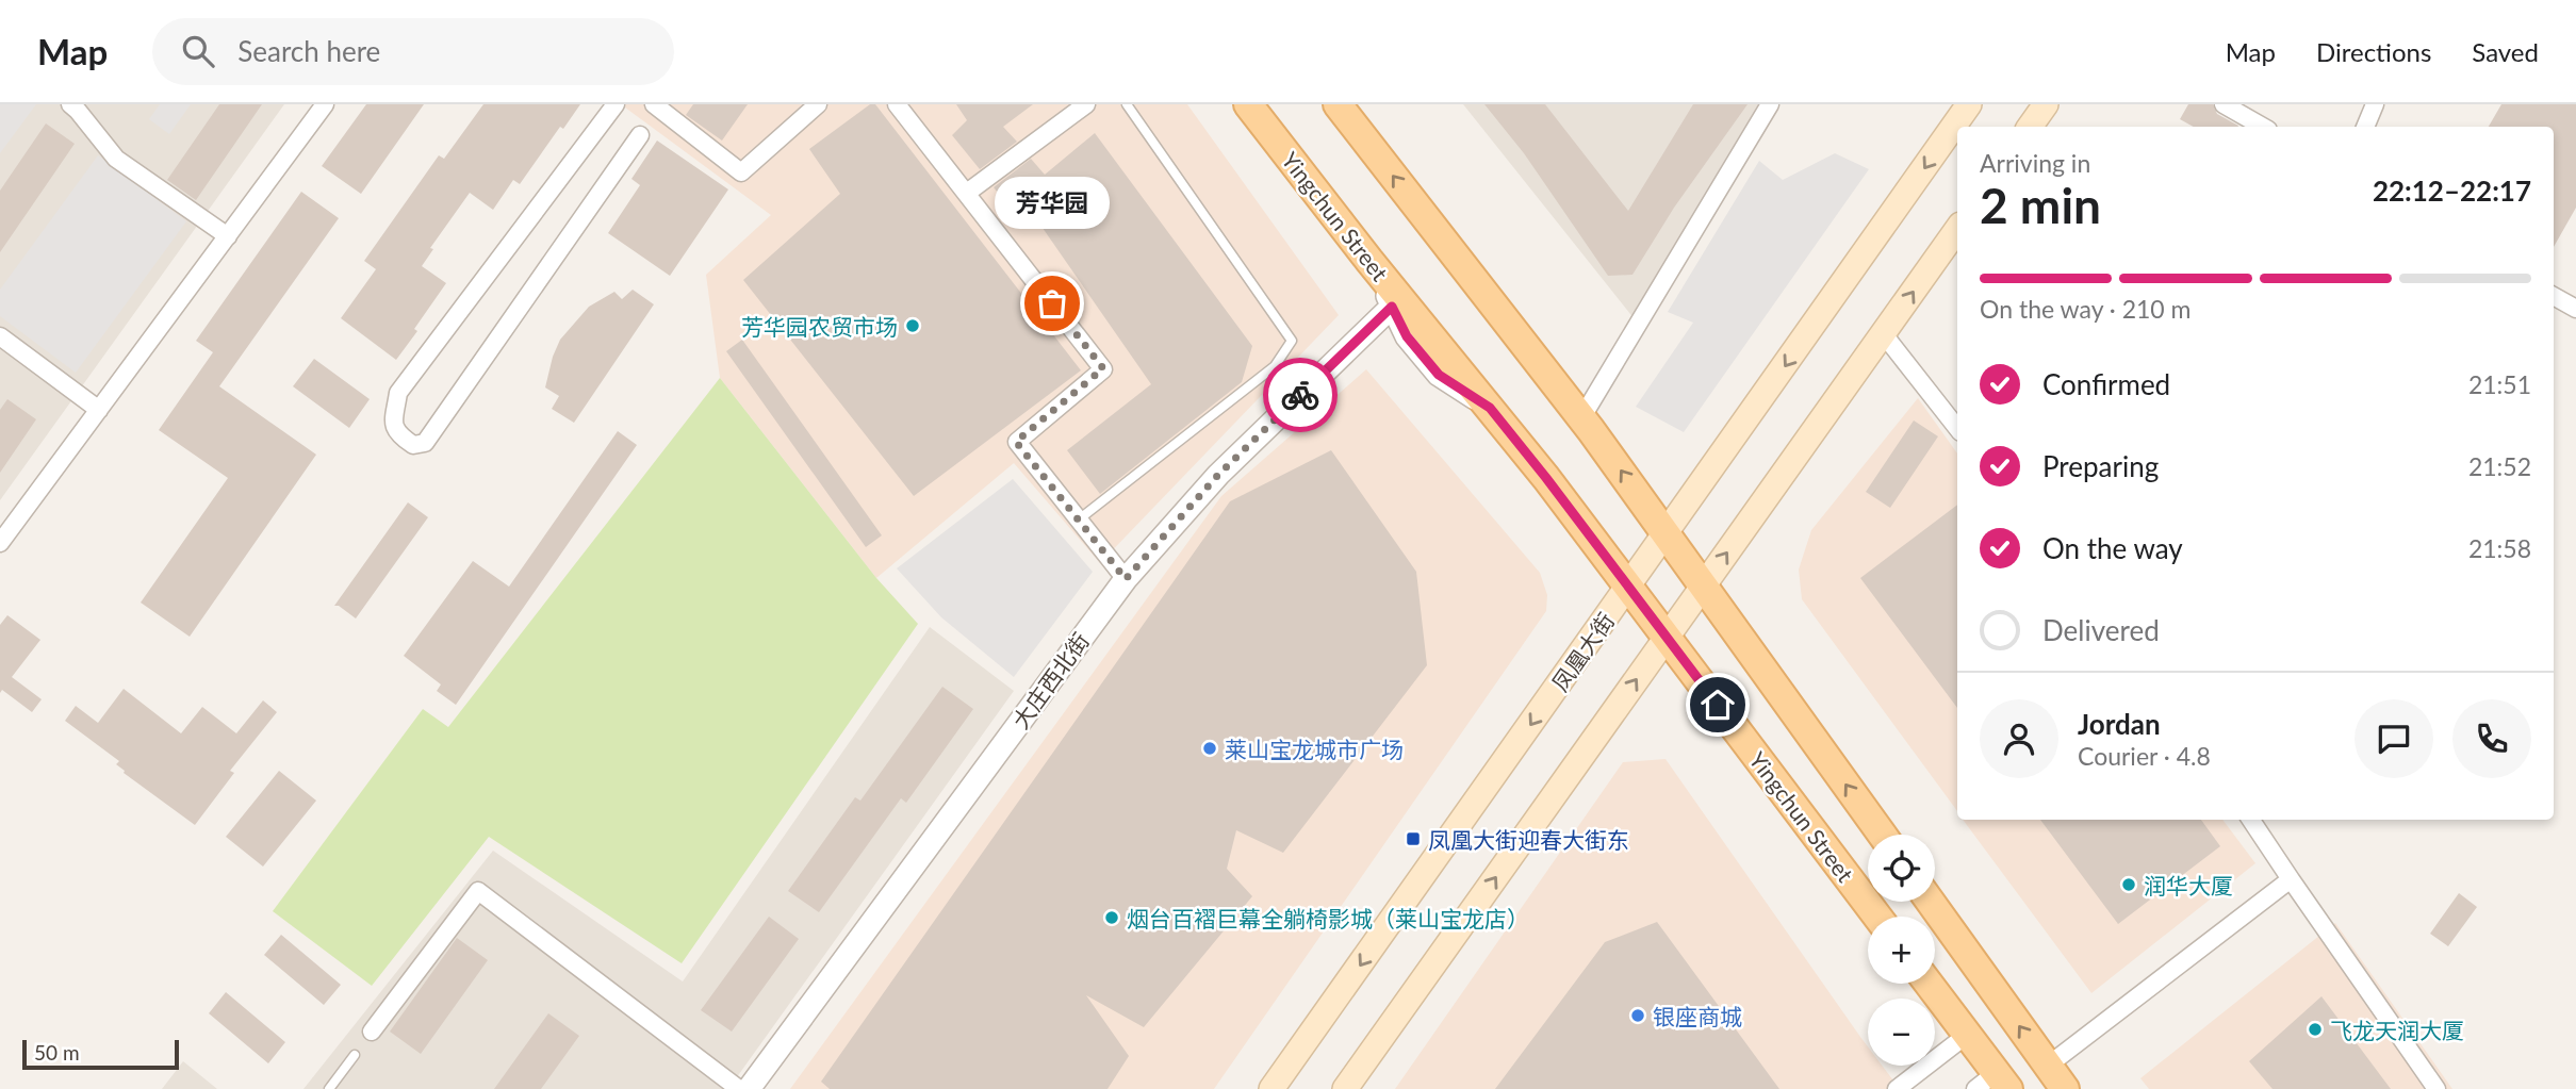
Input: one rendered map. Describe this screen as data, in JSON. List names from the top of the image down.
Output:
{
  "streets": {
    "main road": ["Yingchun Street", "凤凰大街"],
    "street": ["大庄西北街"]
  },
  "crossings": [
    ["Yingchun Street", "凤凰大街"]
  ],
  "places": {
    "other": [
      "芳华园",
      "芳华园农贸市场",
      "莱山宝龙城市广场",
      "润华大厦",
      "烟台百褶巨幕全躺椅影城（莱山宝龙店）",
      "银座商城",
      "飞龙天润大厦"
    ],
    "transit": ["凤凰大街迎春大街东"]
  },
  "scale_bar": "50 m",
  "page": {
    "header": "Map",
    "search": "Search here",
    "nav": ["Map", "Directions", "Saved"],
    "heading": ["2 min", "Arriving in", "22:12–22:17"],
    "panel": ["Jordan", "Courier · 4.8"],
    "bubble": "芳华园",
    "bar": "On the way · 210 m",
    "list": [
      ["Confirmed", "21:51"],
      ["Preparing", "21:52"],
      ["On the way", "21:58"],
      "Delivered"
    ],
    "map_buttons": ["+", "−"],
    "scale": "50 m"
  }
}
